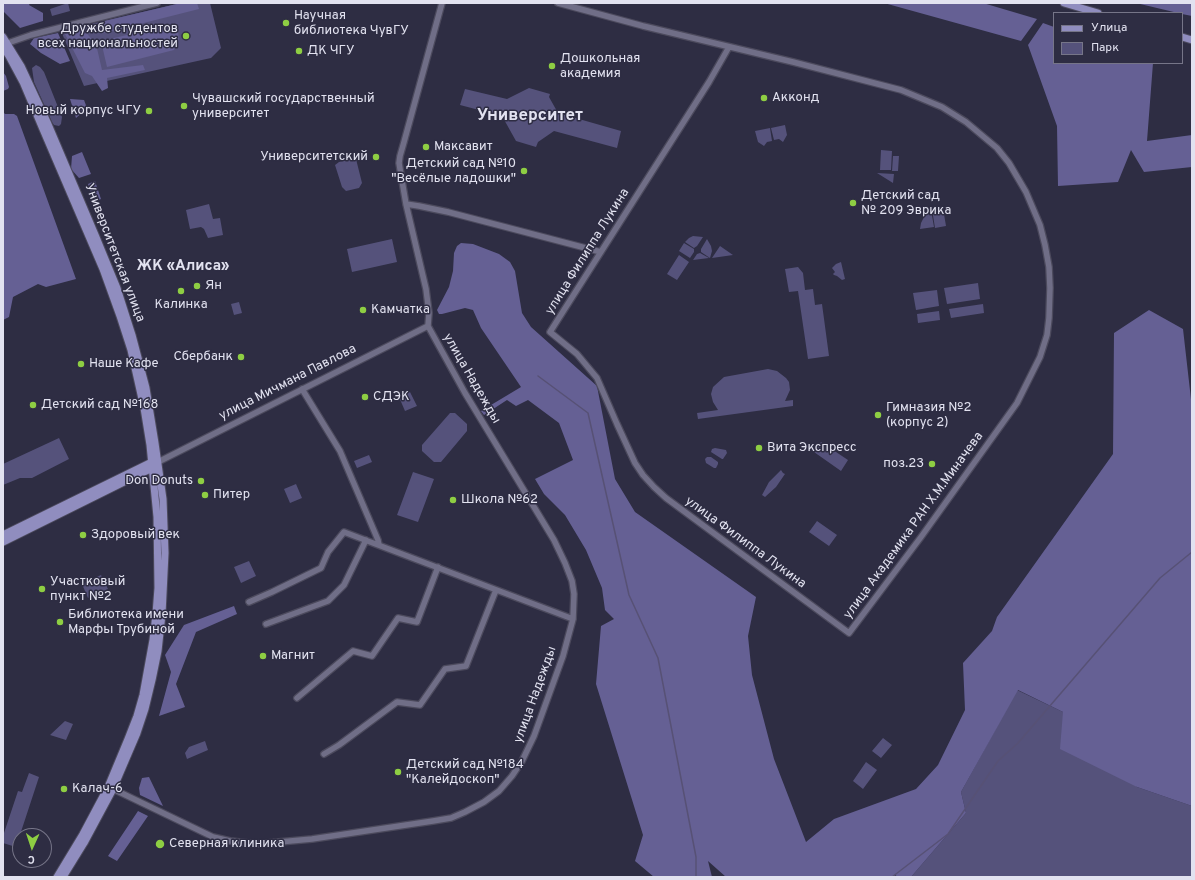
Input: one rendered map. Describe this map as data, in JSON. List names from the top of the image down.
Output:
{
  "streets": {
    "main road": ["Университетская улица", "улица Мичмана Павлова"],
    "street": ["улица Филиппа Лукина", "улица Надежды", "улица Академика РАН Х.М.Миначева"]
  },
  "crossings": [
    ["улица Филиппа Лукина", "улица Академика РАН Х.М.Миначева"],
    ["Университетская улица", "улица Надежды"],
    ["Университетская улица", "улица Мичмана Павлова"],
    ["улица Надежды", "улица Мичмана Павлова"]
  ],
  "districts": ["Университет", "ЖК «Алиса»"],
  "places": [
    "Научная библиотека ЧувГУ",
    "Дружбе студентов всех национальностей",
    "ДК ЧГУ",
    "Дошкольная академия",
    "Акконд",
    "Чувашский государственный университет",
    "Новый корпус ЧГУ",
    "Максавит",
    "Университетский",
    "Детский сад №10 \"Весёлые ладошки\"",
    "Детский сад № 209 Эврика",
    "Ян",
    "Калинка",
    "Камчатка",
    "Сбербанк",
    "Наше Кафе",
    "СДЭК",
    "Детский сад №168",
    "Гимназия №2 (корпус 2)",
    "Вита Экспресс",
    "поз.23",
    "Don Donuts",
    "Питер",
    "Школа №62",
    "Здоровый век",
    "Участковый пункт №2",
    "Библиотека имени Марфы Трубиной",
    "Магнит",
    "Детский сад №184 \"Калейдоскоп\"",
    "Калач-6",
    "Северная клиника"
  ],
  "legend": ["Улица", "Парк"],
  "north": "bottom"
}
